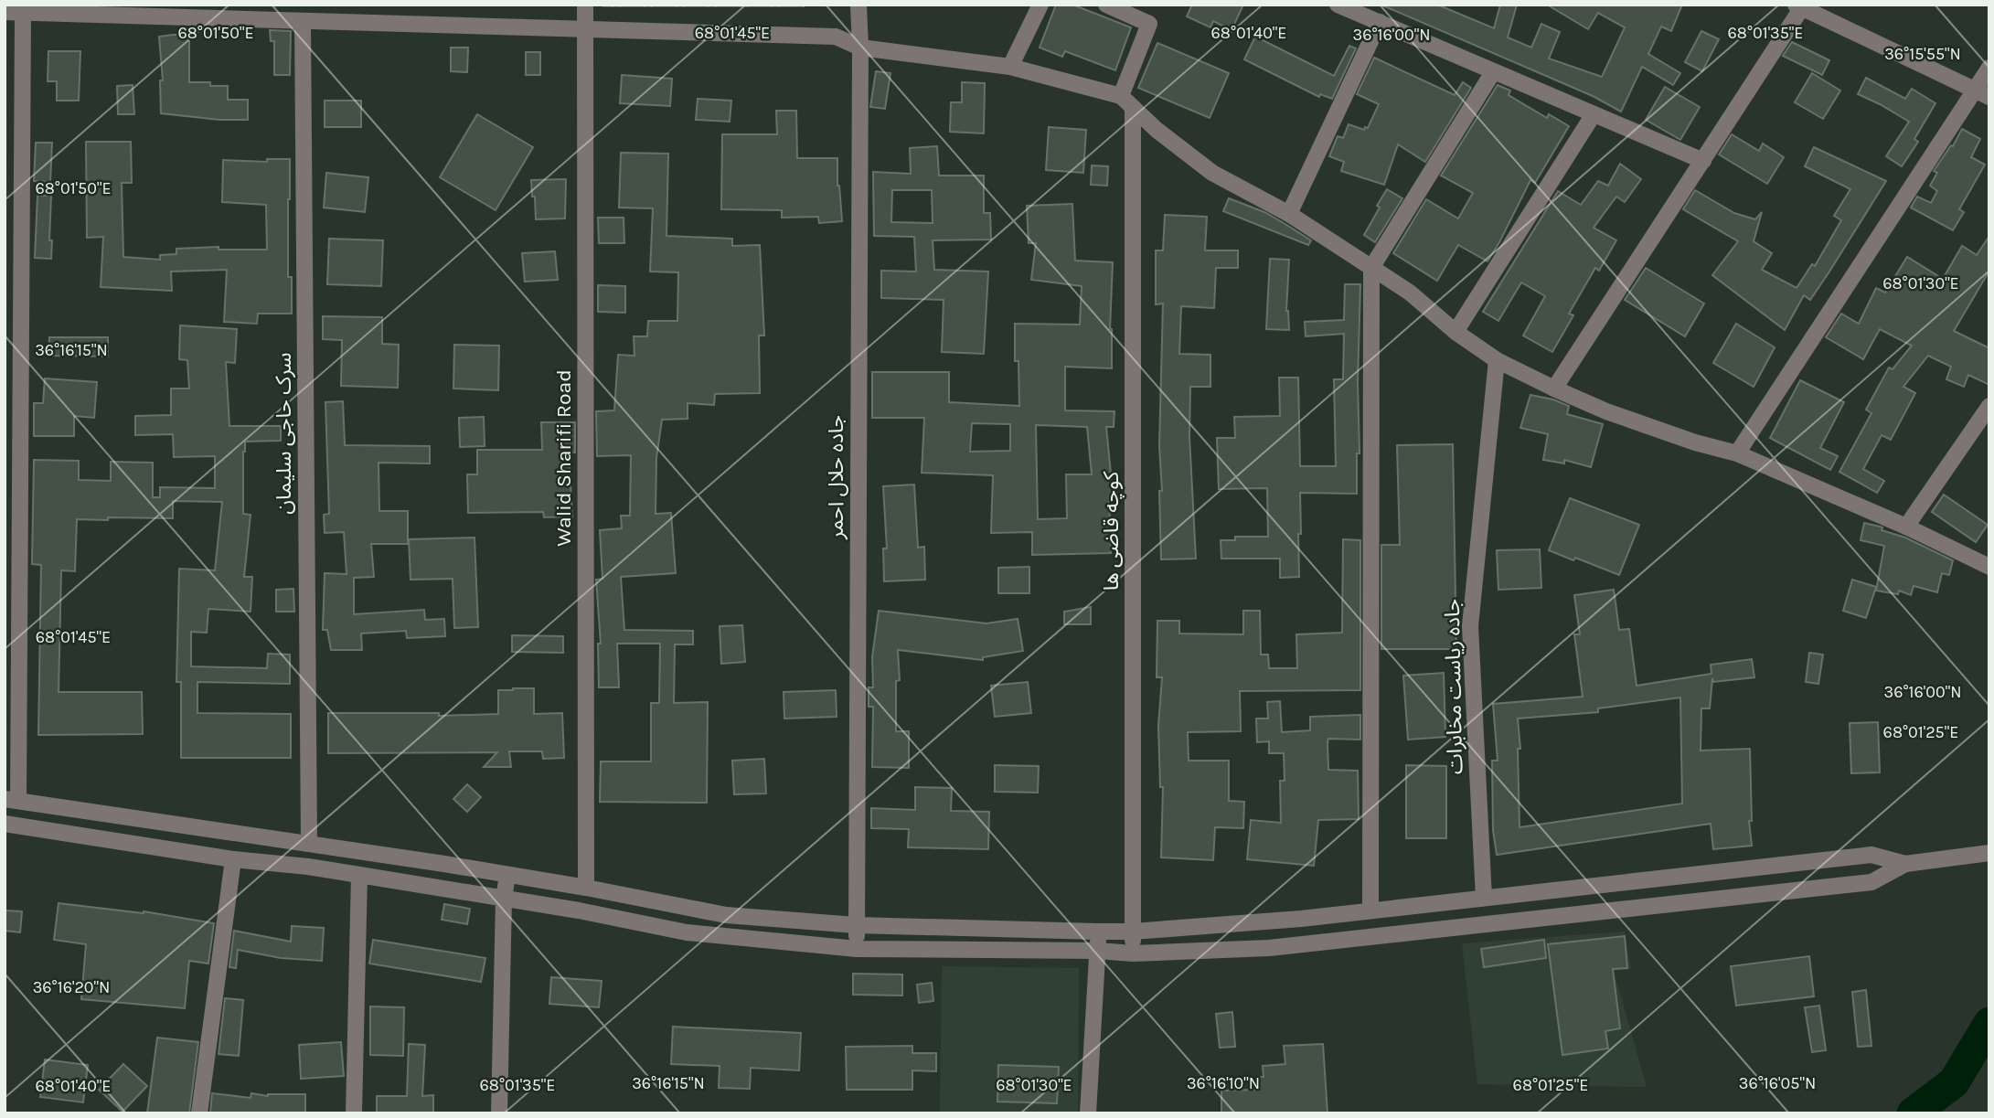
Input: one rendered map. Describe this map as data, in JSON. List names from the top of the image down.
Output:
{
  "streets": {
    "street": [
      "سرک حاجی سلیمان",
      "Walid Sharifi Road",
      "جاده حلال احمر",
      "کوچه قاضی ها",
      "جاده ریاست مخابرات"
    ]
  },
  "coordinates": [
    "68°01'50\"E",
    "68°01'45\"E",
    "68°01'40\"E",
    "68°01'35\"E",
    "36°16'00\"N",
    "36°15'55\"N",
    "68°01'30\"E",
    "36°16'15\"N",
    "68°01'25\"E",
    "36°16'20\"N",
    "36°16'10\"N",
    "36°16'05\"N"
  ]
}
